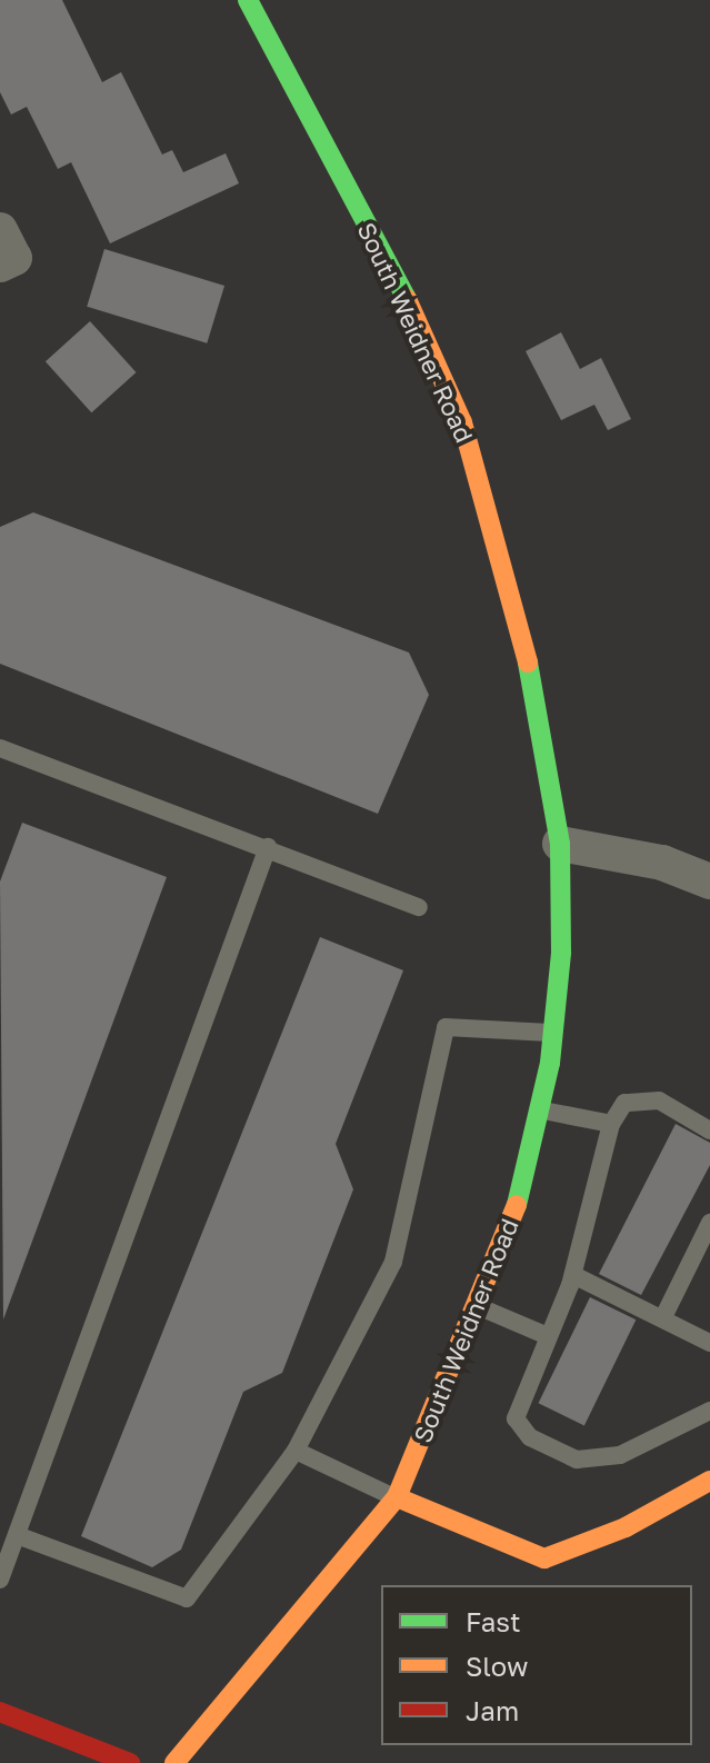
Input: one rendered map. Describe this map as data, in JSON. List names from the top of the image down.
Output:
{
  "streets": {
    "main road": ["South Weidner Road"]
  },
  "legend": ["Fast", "Slow", "Jam"]
}
